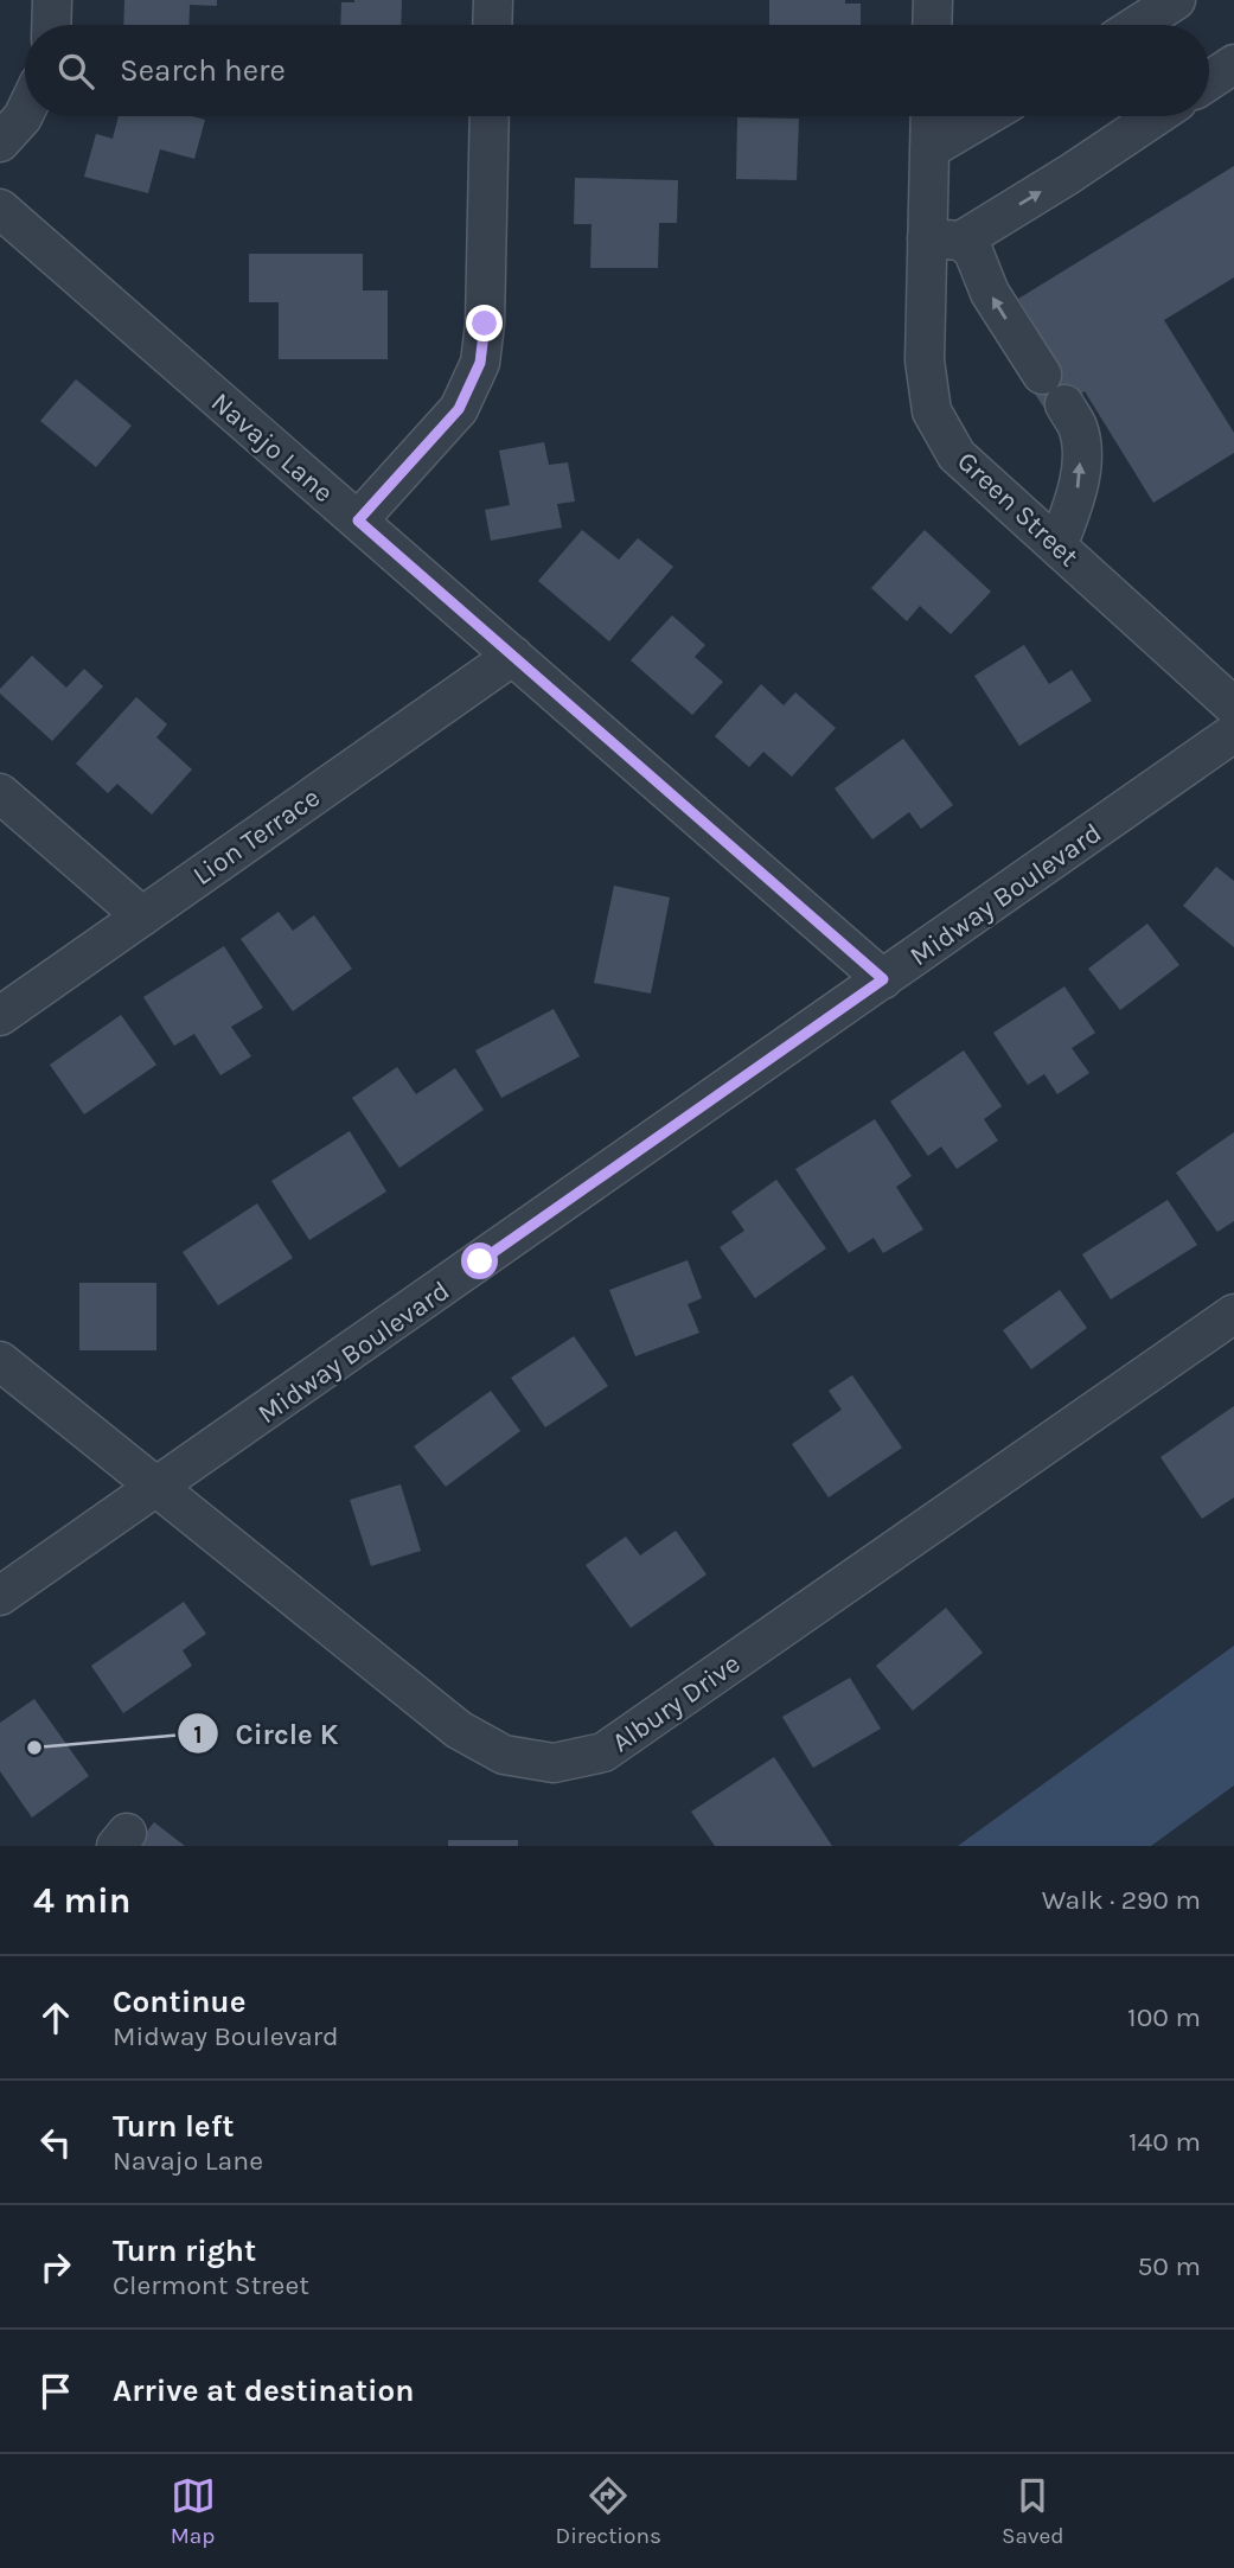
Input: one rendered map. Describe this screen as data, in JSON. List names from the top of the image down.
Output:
{
  "streets": {
    "street": [
      "Navajo Lane",
      "Green Street",
      "Lion Terrace",
      "Midway Boulevard",
      "Albury Drive"
    ]
  },
  "crossings": [
    ["Navajo Lane", "Lion Terrace"],
    ["Navajo Lane", "Midway Boulevard"],
    ["Midway Boulevard", "Albury Drive"]
  ],
  "places": ["Circle K"],
  "page": {
    "search": "Search here",
    "heading": ["4 min", "Walk · 290 m"],
    "list": [
      ["Continue", "Midway Boulevard", "100 m"],
      ["Turn left", "Navajo Lane", "140 m"],
      ["Turn right", "Clermont Street", "50 m"],
      "Arrive at destination"
    ],
    "nav": ["Map", "Directions", "Saved"]
  }
}
